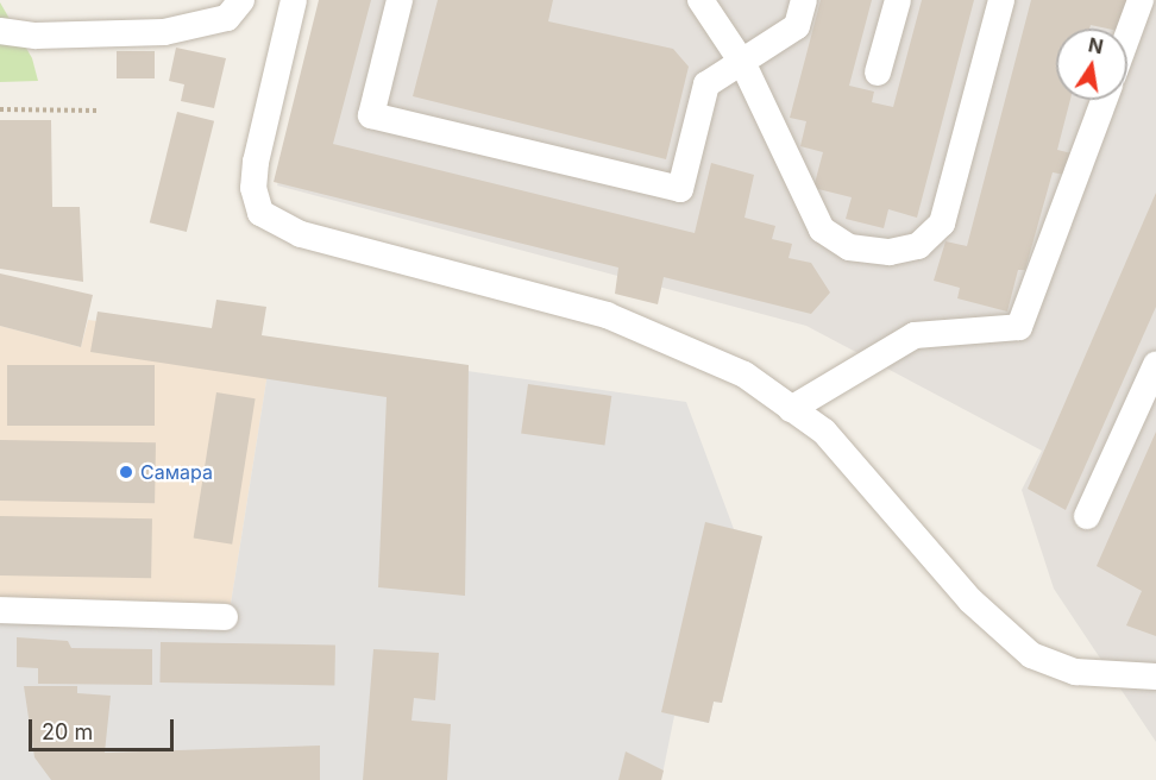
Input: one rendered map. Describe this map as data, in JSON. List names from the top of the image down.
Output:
{
  "places": ["Самара"],
  "scale_bar": "20 m",
  "north": "top"
}
